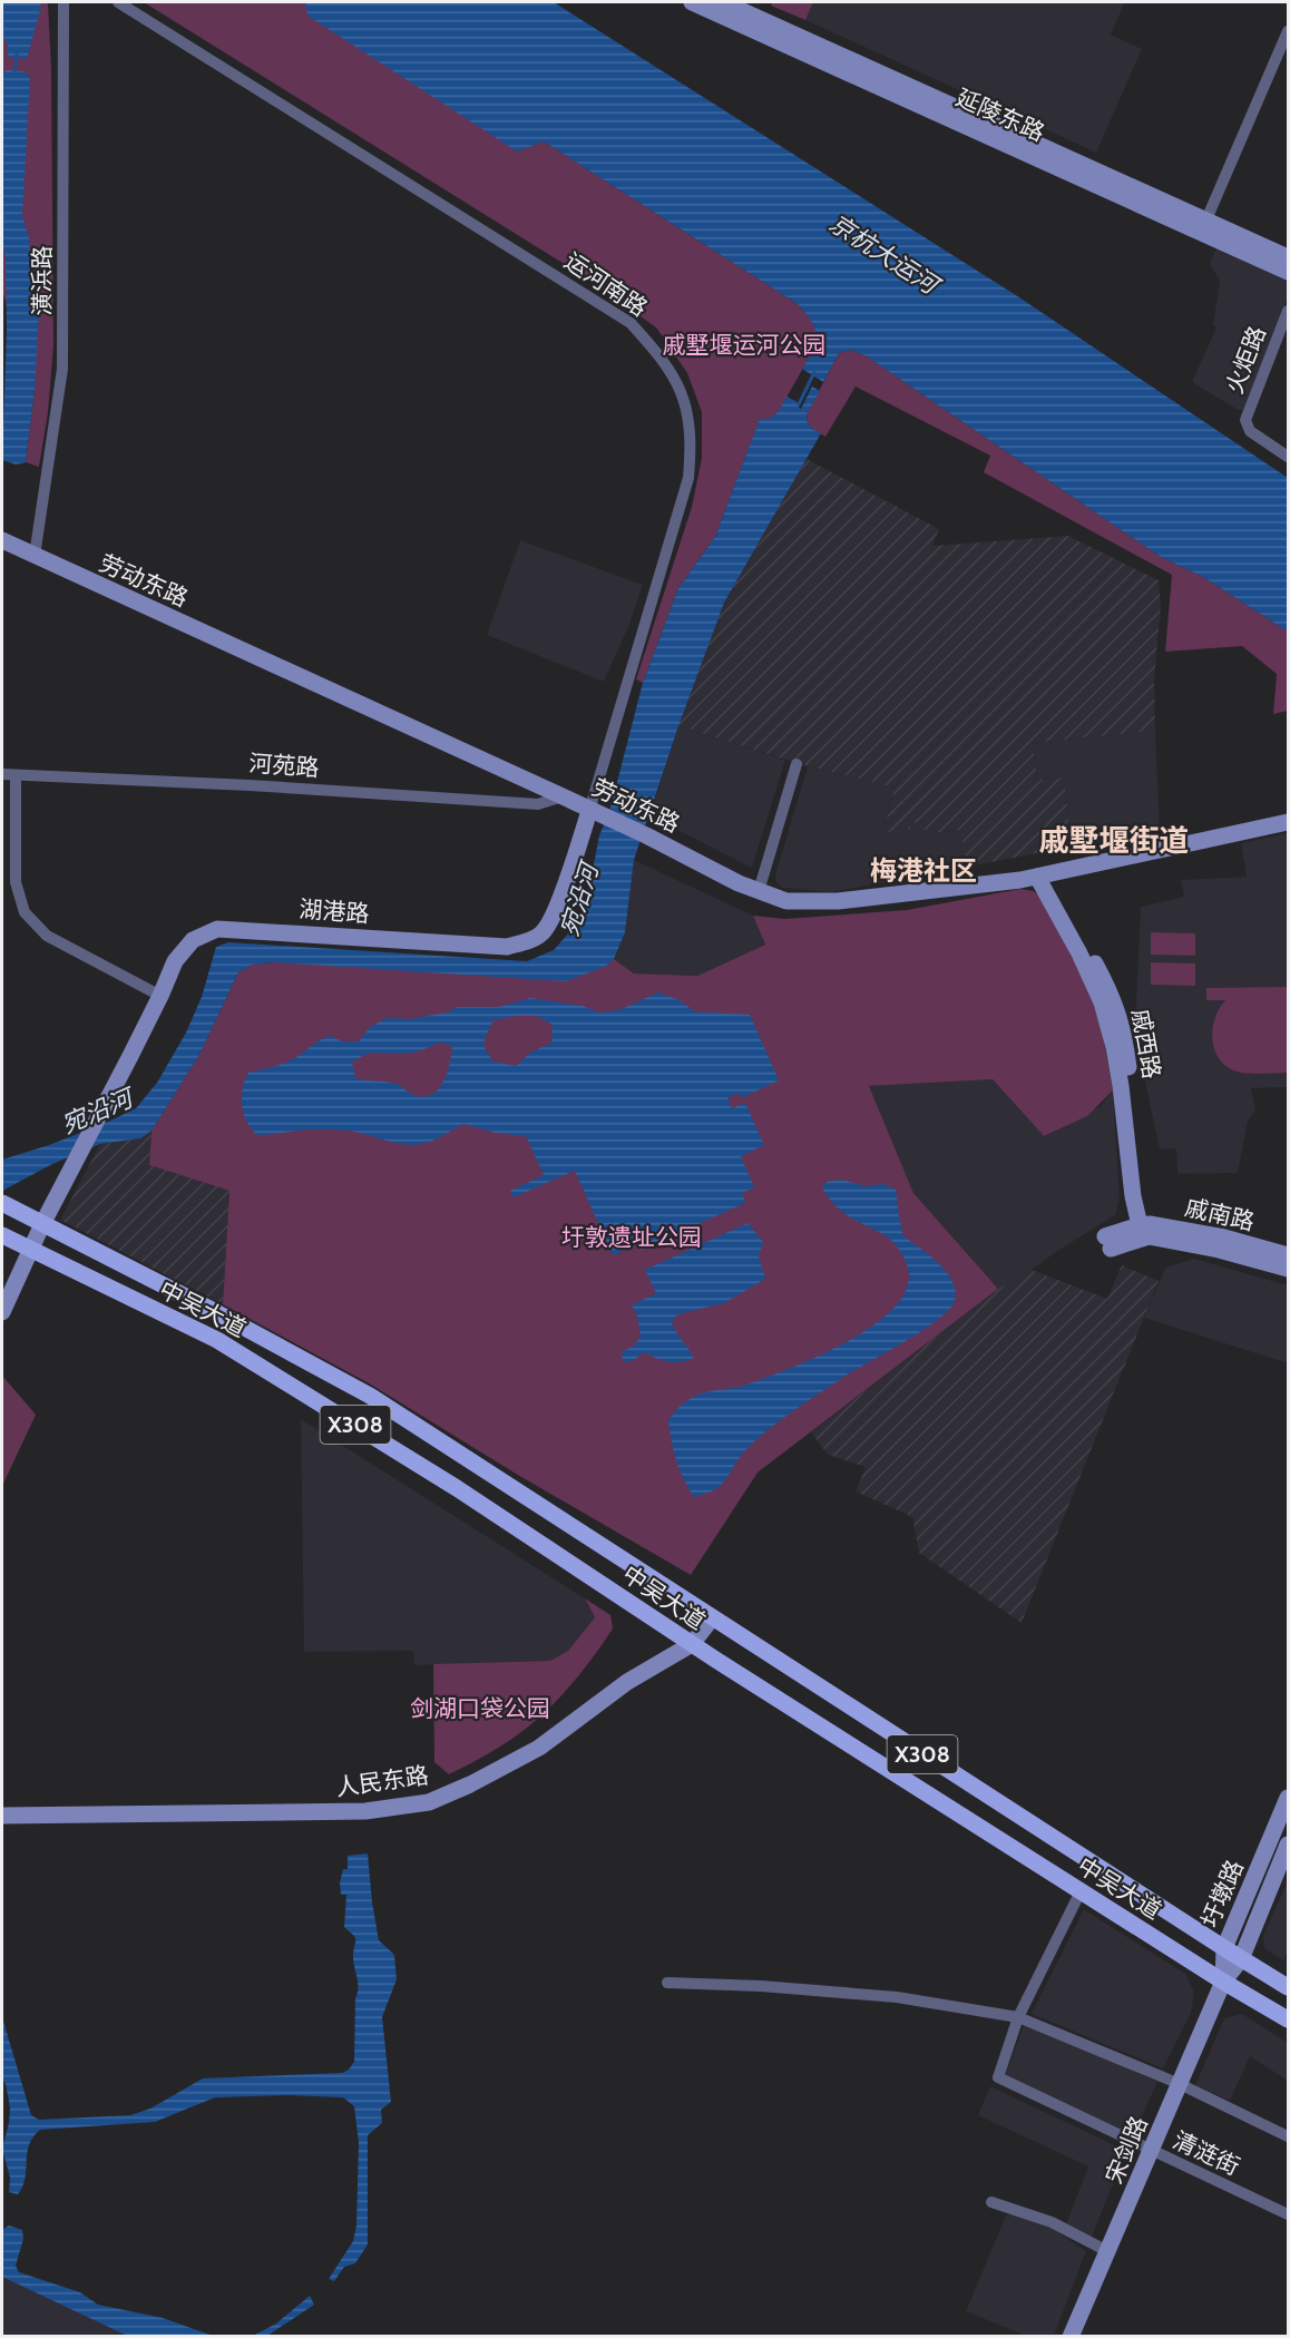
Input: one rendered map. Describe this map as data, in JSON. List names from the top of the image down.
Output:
{
  "streets": {
    "main road": ["中吴大道", "X308"],
    "street": [
      "延陵东路",
      "潢浜路",
      "运河南路",
      "火炬路",
      "劳动东路",
      "河苑路",
      "湖港路",
      "戚西路",
      "戚南路",
      "人民东路",
      "圩墩路",
      "宋剑路",
      "清涟街"
    ]
  },
  "crossings": [
    ["潢浜路", "劳动东路"],
    ["运河南路", "劳动东路"],
    ["运河南路", "湖港路"],
    ["劳动东路", "河苑路"],
    ["劳动东路", "湖港路"],
    ["劳动东路", "戚西路"],
    ["湖港路", "中吴大道"],
    ["戚西路", "戚南路"],
    ["中吴大道", "人民东路"],
    ["中吴大道", "圩墩路"],
    ["中吴大道", "宋剑路"],
    ["圩墩路", "宋剑路"],
    ["宋剑路", "清涟街"]
  ],
  "districts": ["戚墅堰街道", "梅港社区"],
  "water": ["京杭大运河", "宛沿河"],
  "parks": ["戚墅堰运河公园", "圩敦遗址公园", "剑湖口袋公园"]
}
